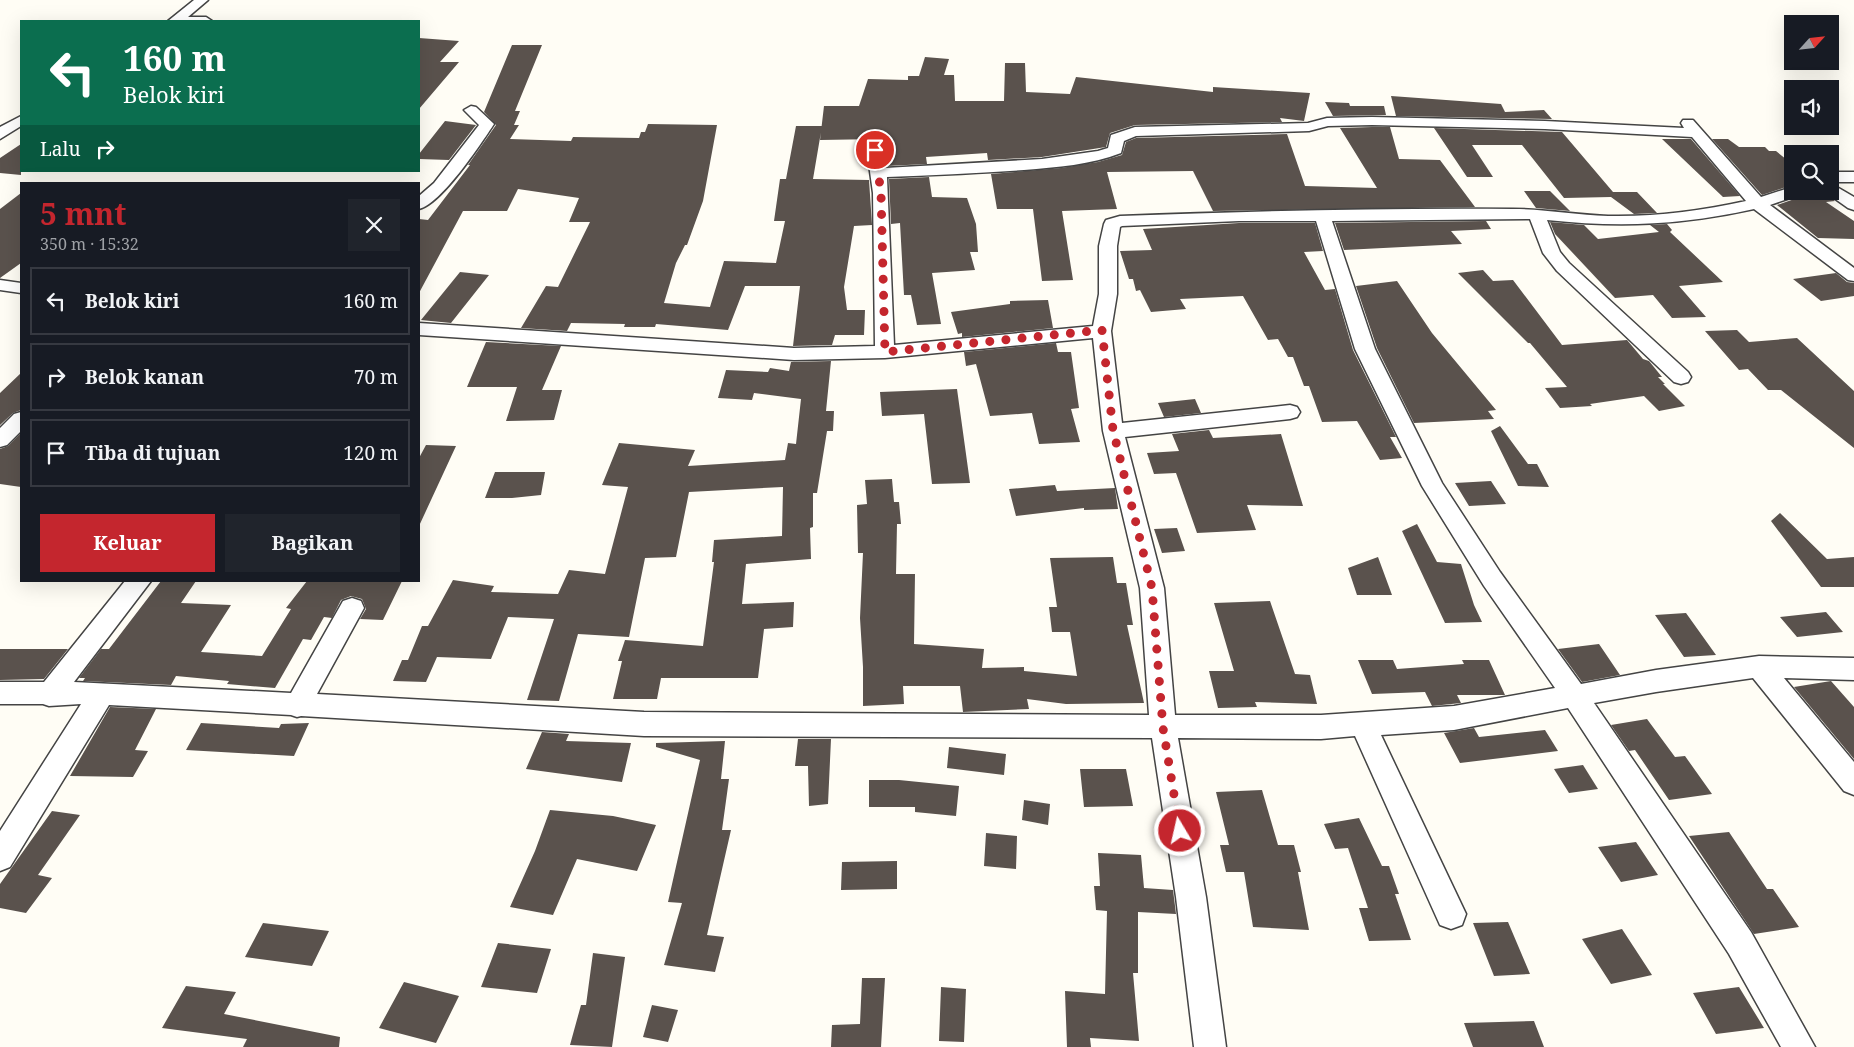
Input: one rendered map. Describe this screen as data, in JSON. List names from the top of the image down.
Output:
{
  "north": "top right",
  "page": {
    "turn": ["160 m", "Belok kiri"],
    "then": "Lalu",
    "heading": ["5 mnt", "350 m · 15:32"],
    "list": [
      {
        "name": "Belok kiri",
        "value": "160 m"
      },
      {
        "name": "Belok kanan",
        "value": "70 m"
      },
      {
        "name": "Tiba di tujuan",
        "value": "120 m"
      }
    ],
    "buttons": ["Keluar", "Bagikan"]
  }
}
